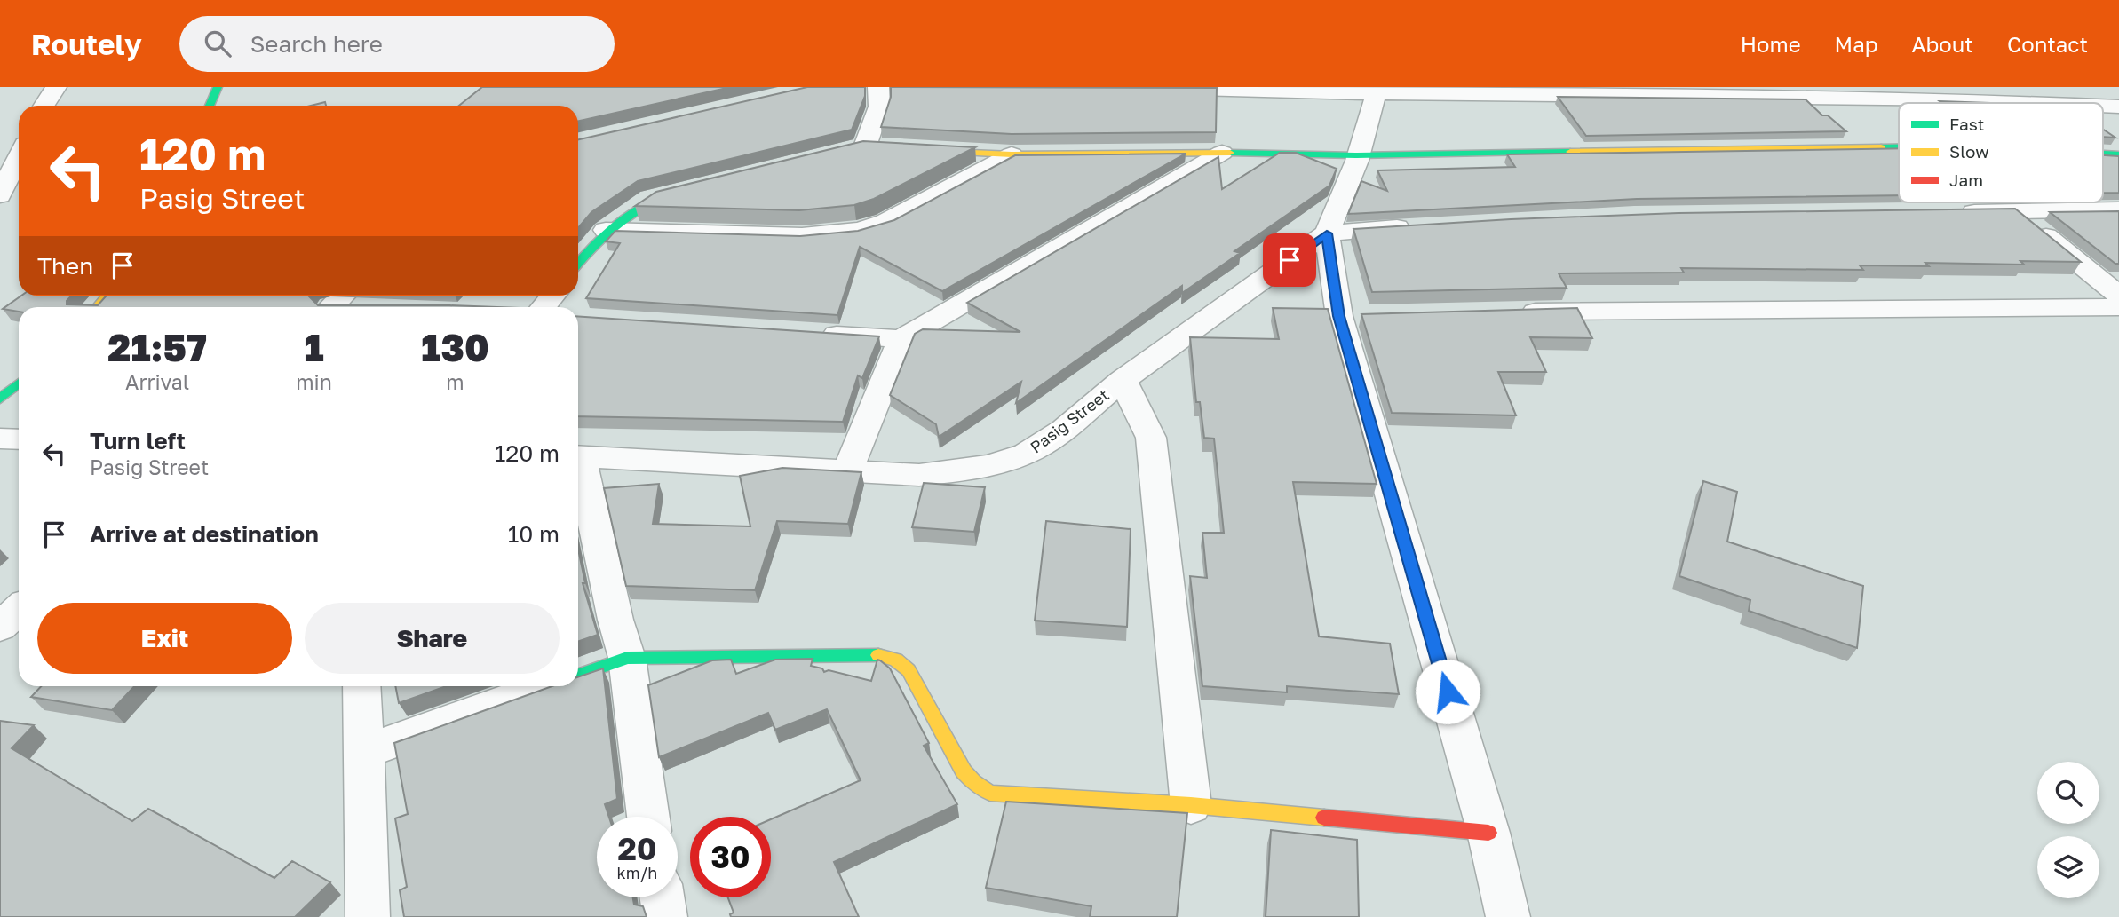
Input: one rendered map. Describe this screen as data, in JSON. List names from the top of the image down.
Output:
{
  "streets": {
    "street": ["Pasig Street"]
  },
  "legend": ["Fast", "Slow", "Jam"],
  "page": {
    "header": "Routely",
    "search": "Search here",
    "nav": [
      "Home",
      "Map",
      "About",
      "Contact"
    ],
    "turn": ["120 m", "Pasig Street"],
    "then": "Then",
    "eta": [
      "21:57",
      "Arrival",
      "1",
      "min",
      "130",
      "m"
    ],
    "list": [
      {
        "name": "Turn left",
        "note": "Pasig Street",
        "value": "120 m"
      },
      {
        "name": "Arrive at destination",
        "value": "10 m"
      }
    ],
    "buttons": ["Exit", "Share"],
    "speed": "20 km/h",
    "limit": "30"
  }
}
